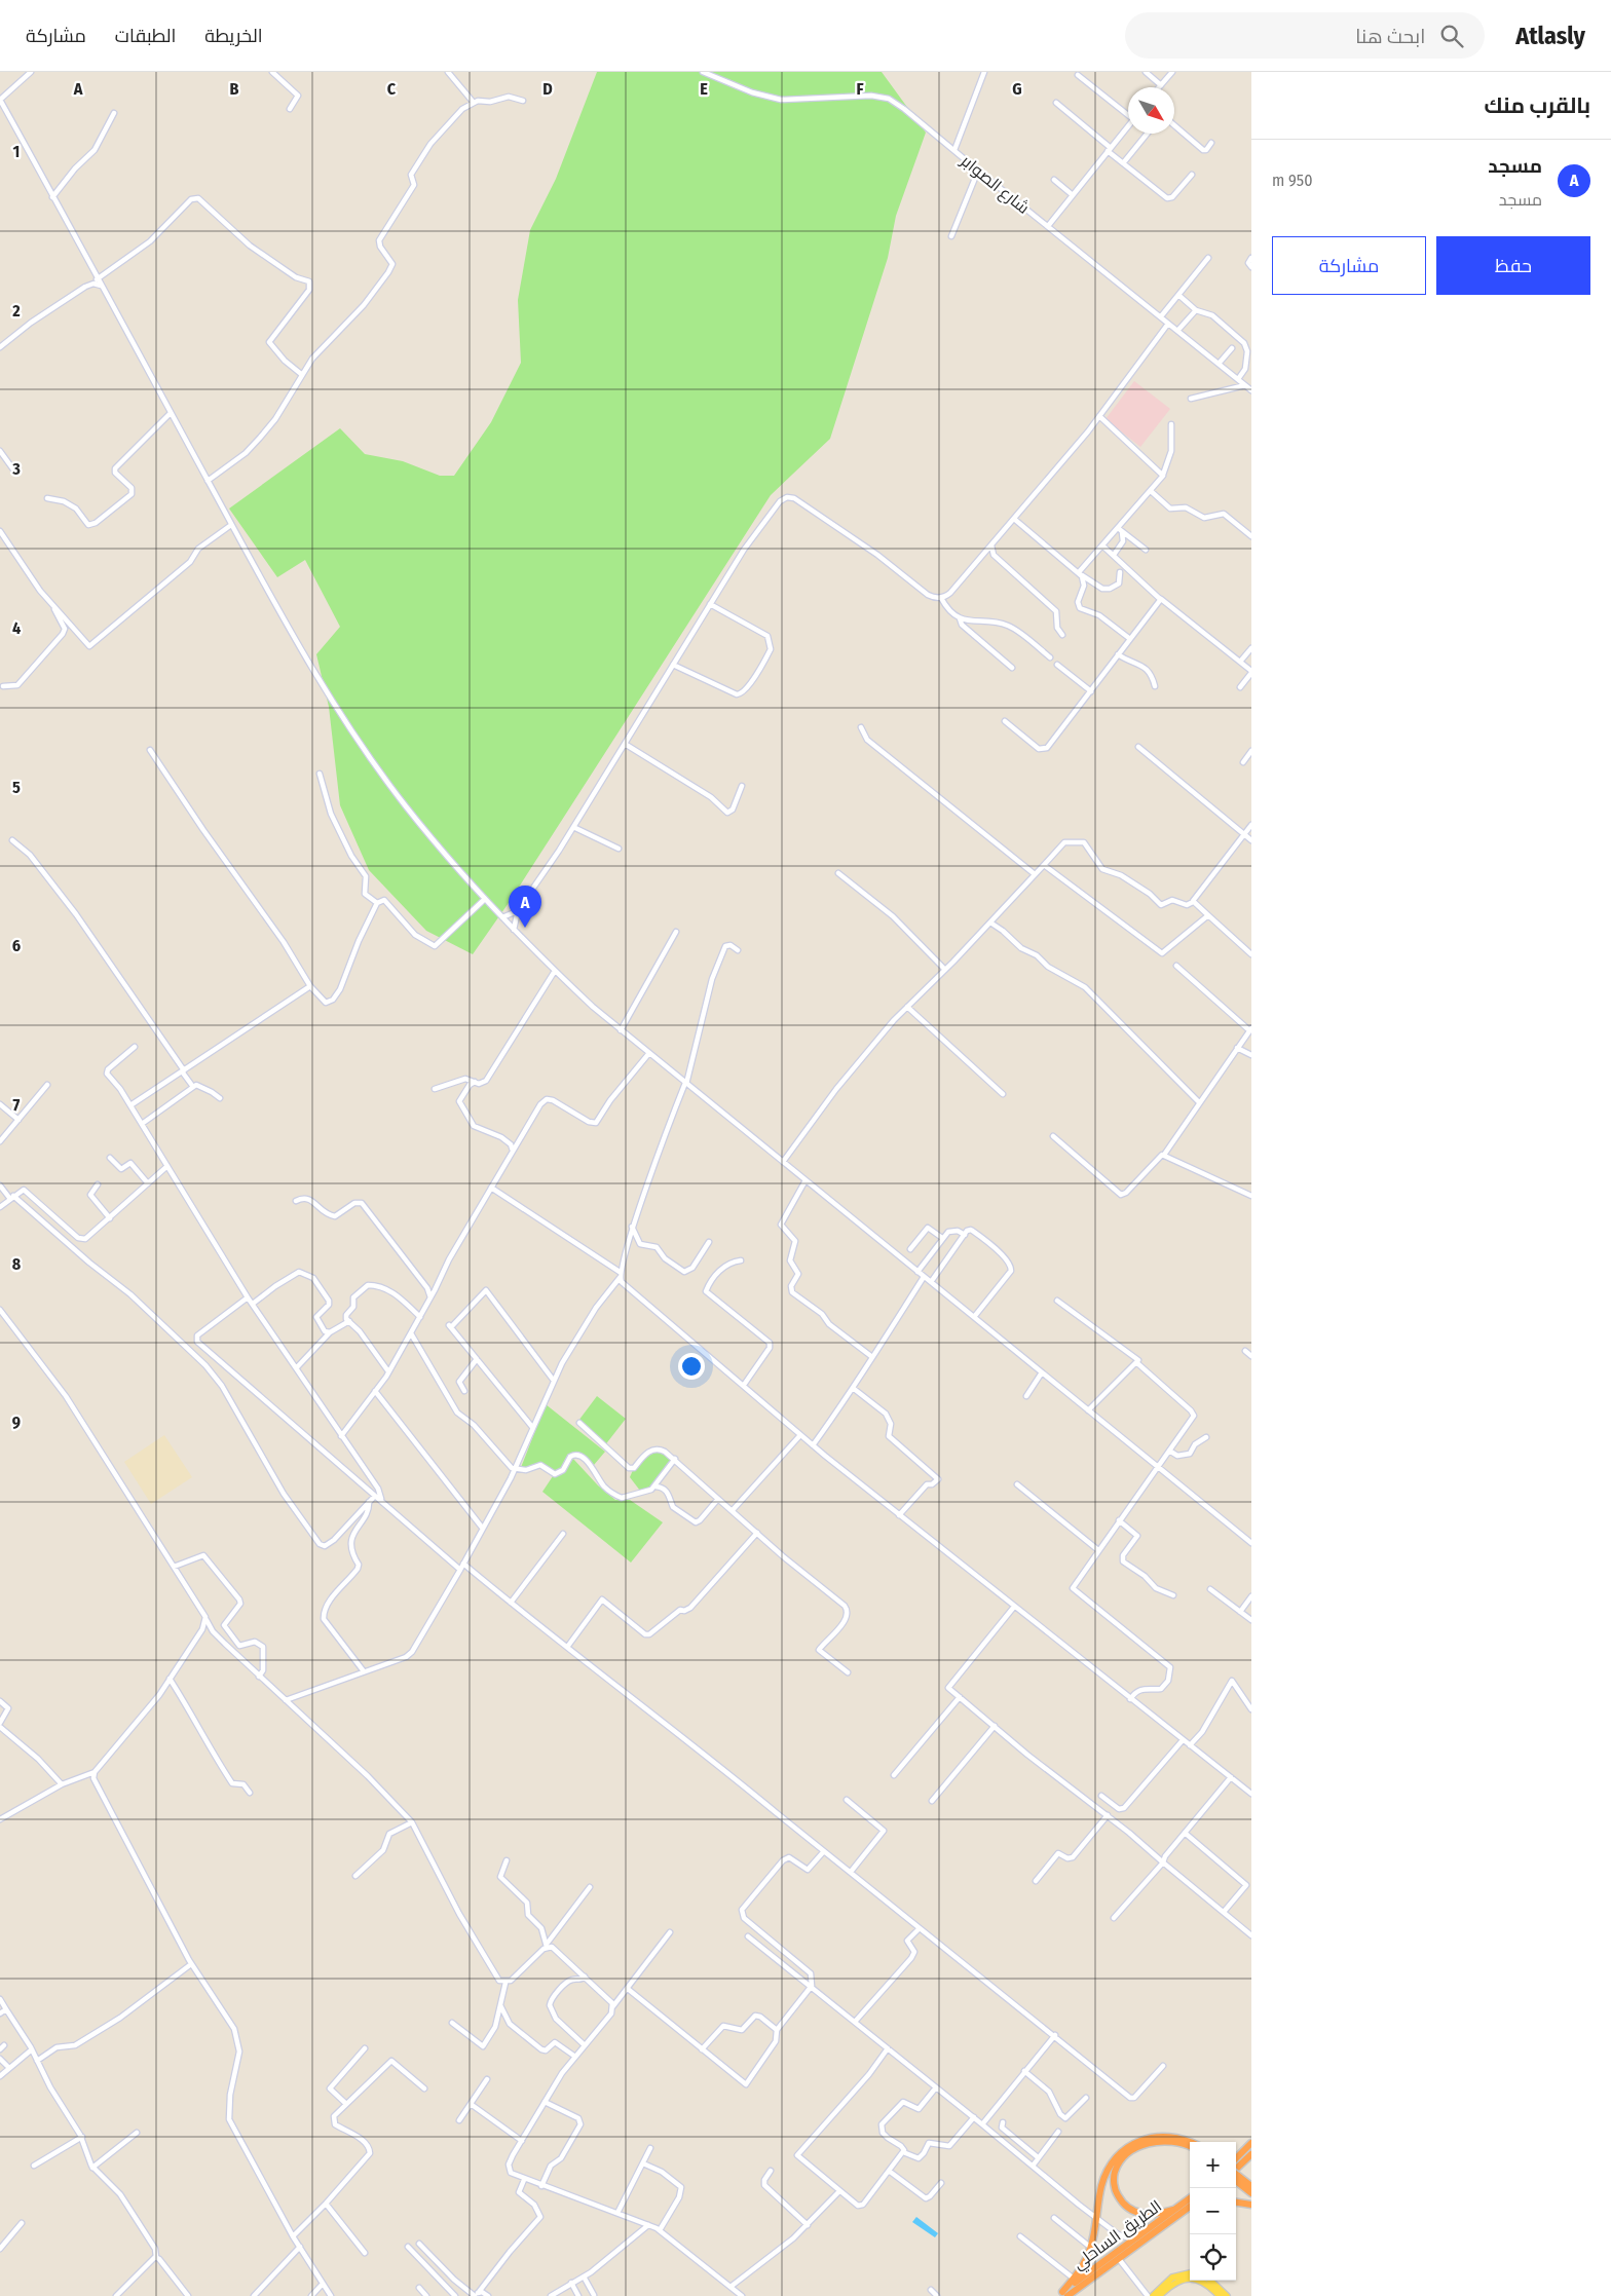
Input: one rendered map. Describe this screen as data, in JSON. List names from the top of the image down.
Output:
{
  "streets": {
    "highway": ["الطريق الساحلي"],
    "street": ["شارع الصوابر"]
  },
  "north": "bottom right",
  "page": {
    "header": "Atlasly",
    "search": "ابحث هنا",
    "nav": ["الخريطة", "الطبقات", "مشاركة"],
    "heading": "بالقرب منك",
    "list": [
      {
        "mark": "A",
        "name": "مسجد",
        "note": "مسجد",
        "value": "950 m"
      }
    ],
    "buttons": ["حفظ", "مشاركة"],
    "pins": "A",
    "map_buttons": ["+", "−"]
  },
  "grid": {
    "columns": [
      "A",
      "B",
      "C",
      "D",
      "E",
      "F",
      "G"
    ],
    "rows": [
      "1",
      "2",
      "3",
      "4",
      "5",
      "6",
      "7",
      "8",
      "9"
    ]
  }
}
